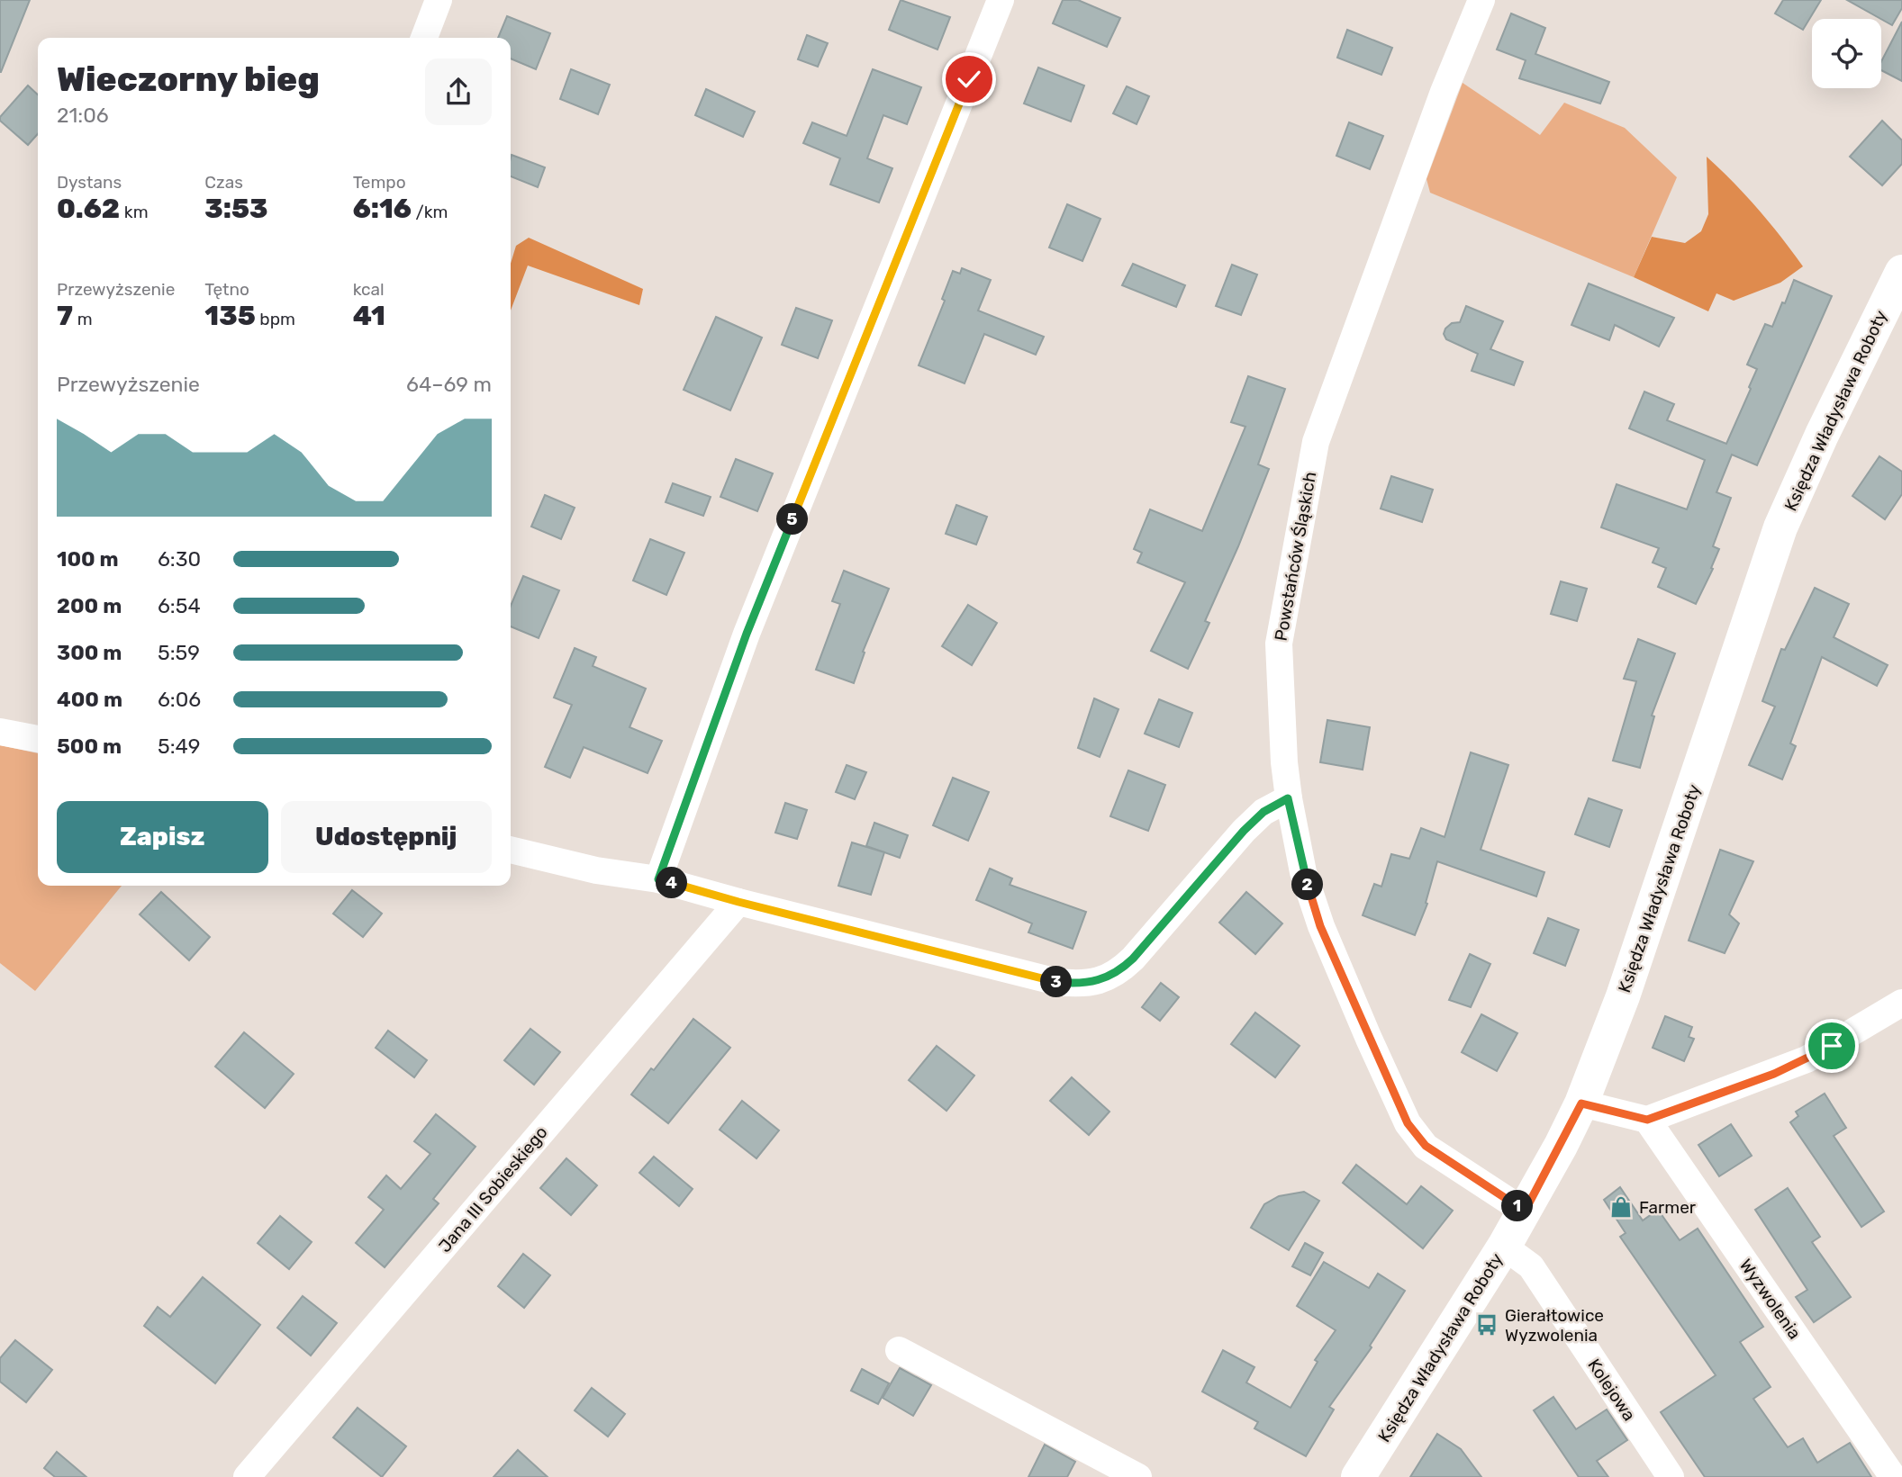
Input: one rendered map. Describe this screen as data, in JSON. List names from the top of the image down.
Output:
{
  "streets": {
    "main road": ["Księdza Władysława Roboty"],
    "street": [
      "Powstańców Śląskich",
      "Jana III Sobieskiego",
      "Wyzwolenia",
      "Kolejowa"
    ]
  },
  "crossings": [
    ["Księdza Władysława Roboty", "Powstańców Śląskich"],
    ["Księdza Władysława Roboty", "Kolejowa"]
  ],
  "places": {
    "shop": ["Farmer"],
    "bus stop": ["Gierałtowice Wyzwolenia"]
  },
  "page": {
    "heading": ["Wieczorny bieg", "21:06"],
    "stats": [
      ["Dystans", "0.62 km"],
      ["Czas", "3:53"],
      ["Tempo", "6:16 /km"],
      ["Przewyższenie", "7 m"],
      ["Tętno", "135 bpm"],
      ["kcal", "41"]
    ],
    "chart": ["Przewyższenie", "64–69 m"],
    "pins": [
      "5",
      "4",
      "2",
      "3",
      "1"
    ],
    "list": [
      {
        "name": "100 m",
        "note": "6:30"
      },
      {
        "name": "200 m",
        "note": "6:54"
      },
      {
        "name": "300 m",
        "note": "5:59"
      },
      {
        "name": "400 m",
        "note": "6:06"
      },
      {
        "name": "500 m",
        "note": "5:49"
      }
    ],
    "buttons": ["Zapisz", "Udostępnij"]
  }
}
